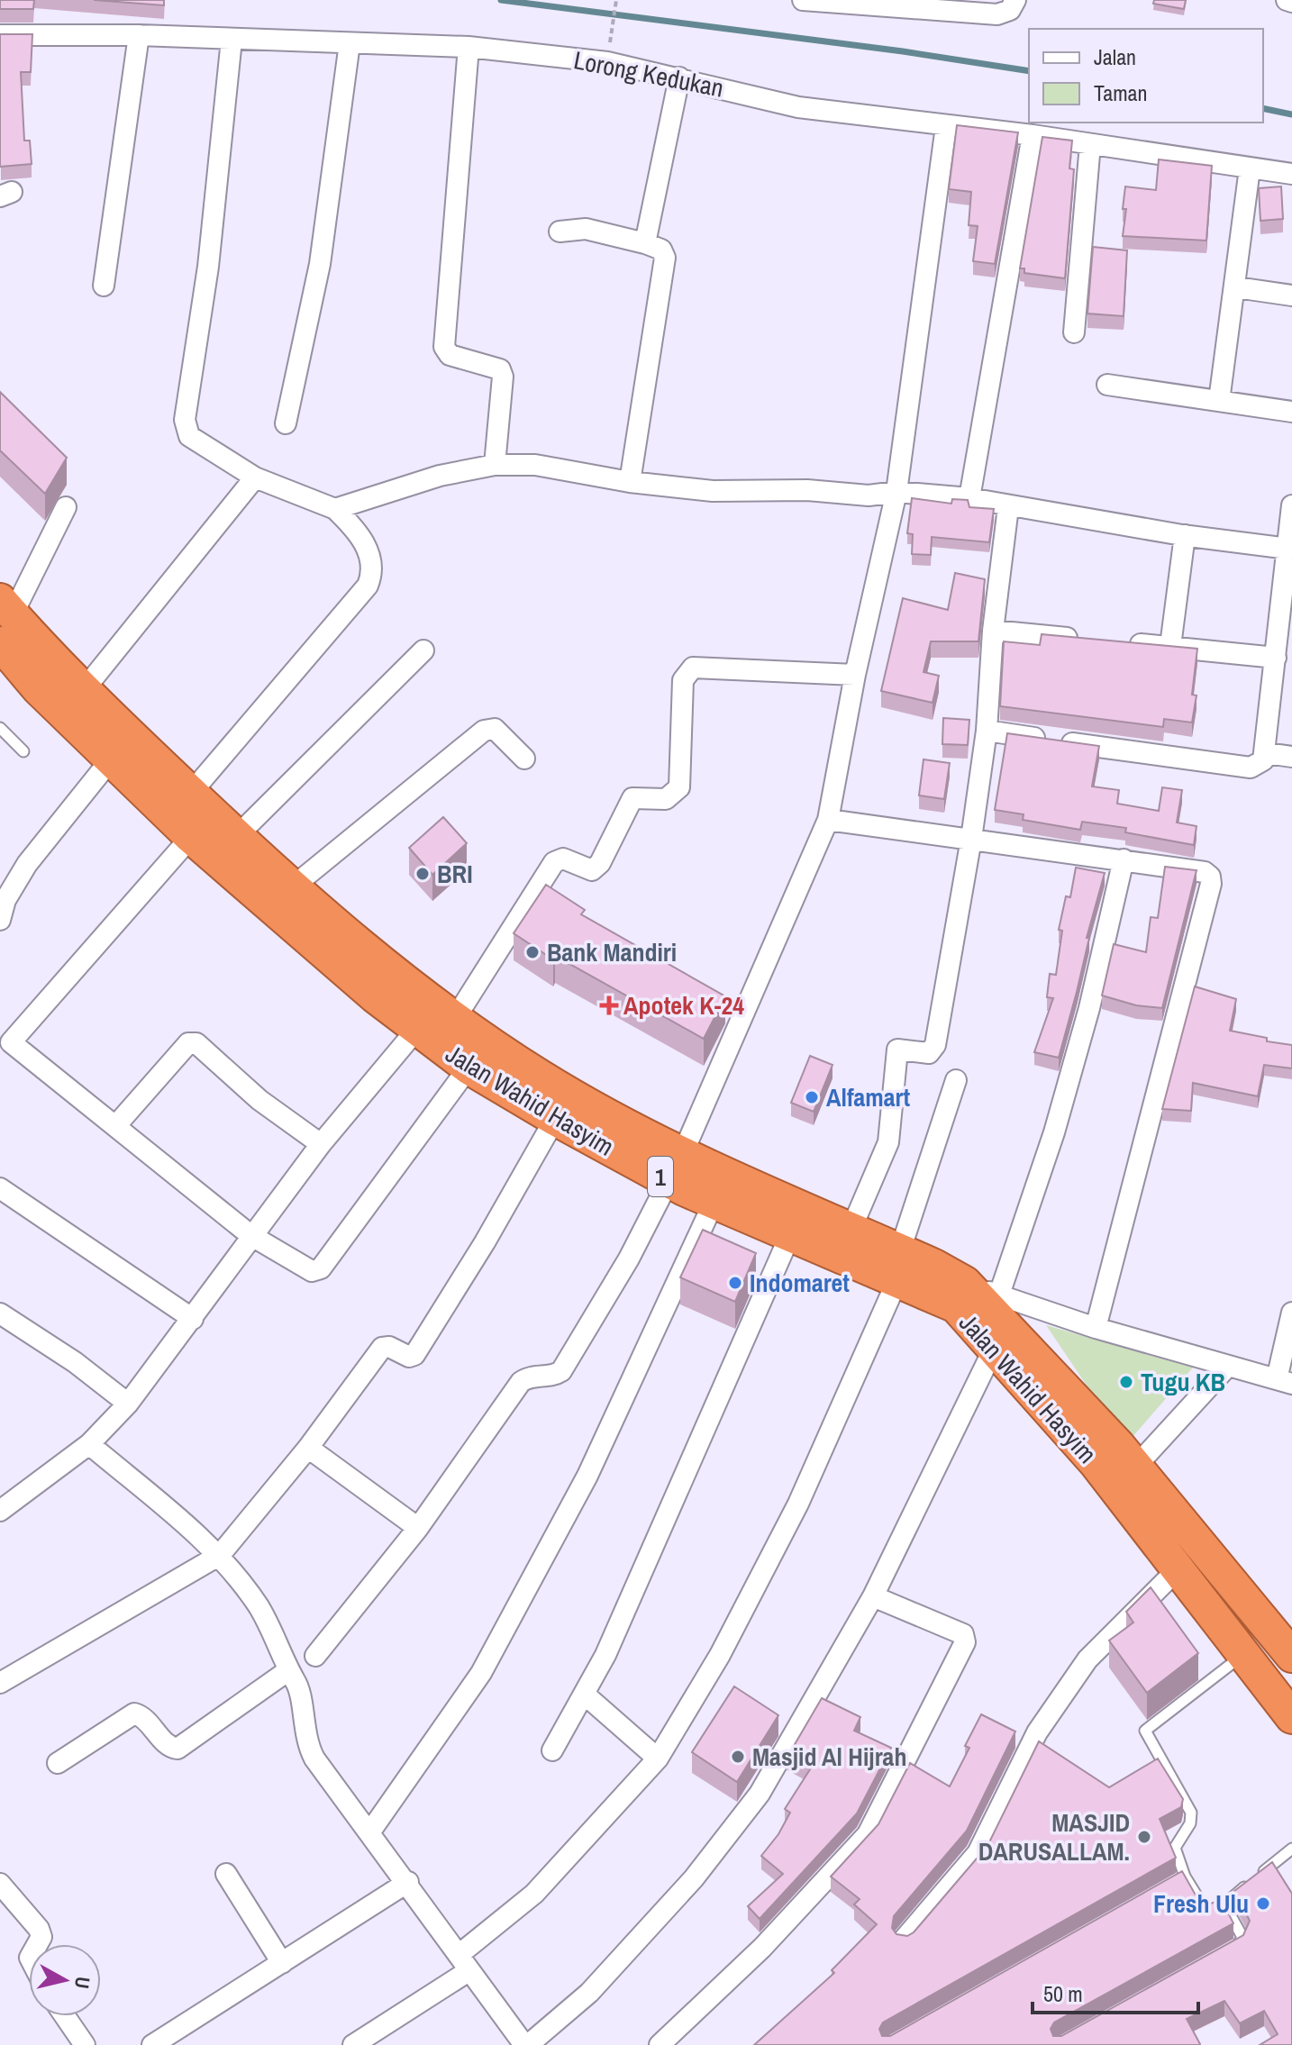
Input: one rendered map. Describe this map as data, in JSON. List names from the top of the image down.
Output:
{
  "streets": {
    "highway": ["Jalan Wahid Hasyim", "1"],
    "street": ["Lorong Kedukan"]
  },
  "places": {
    "other": [
      "BRI",
      "Bank Mandiri",
      "Alfamart",
      "Indomaret",
      "Tugu KB",
      "Masjid Al Hijrah",
      "MASJID DARUSALLAM.",
      "Fresh Ulu"
    ],
    "health": ["Apotek K-24"]
  },
  "legend": ["Jalan", "Taman"],
  "scale_bar": "50 m",
  "north": "right"
}
